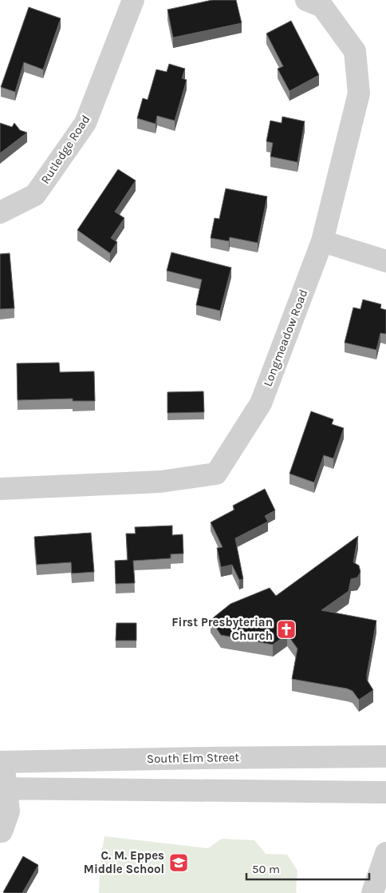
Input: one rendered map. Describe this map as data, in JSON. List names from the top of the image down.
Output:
{
  "streets": {
    "street": ["Rutledge Road", "Longmeadow Road", "South Elm Street"]
  },
  "places": {
    "church": ["First Presbyterian Church"],
    "school or university": ["C. M. Eppes Middle School"]
  },
  "scale_bar": "50 m"
}
